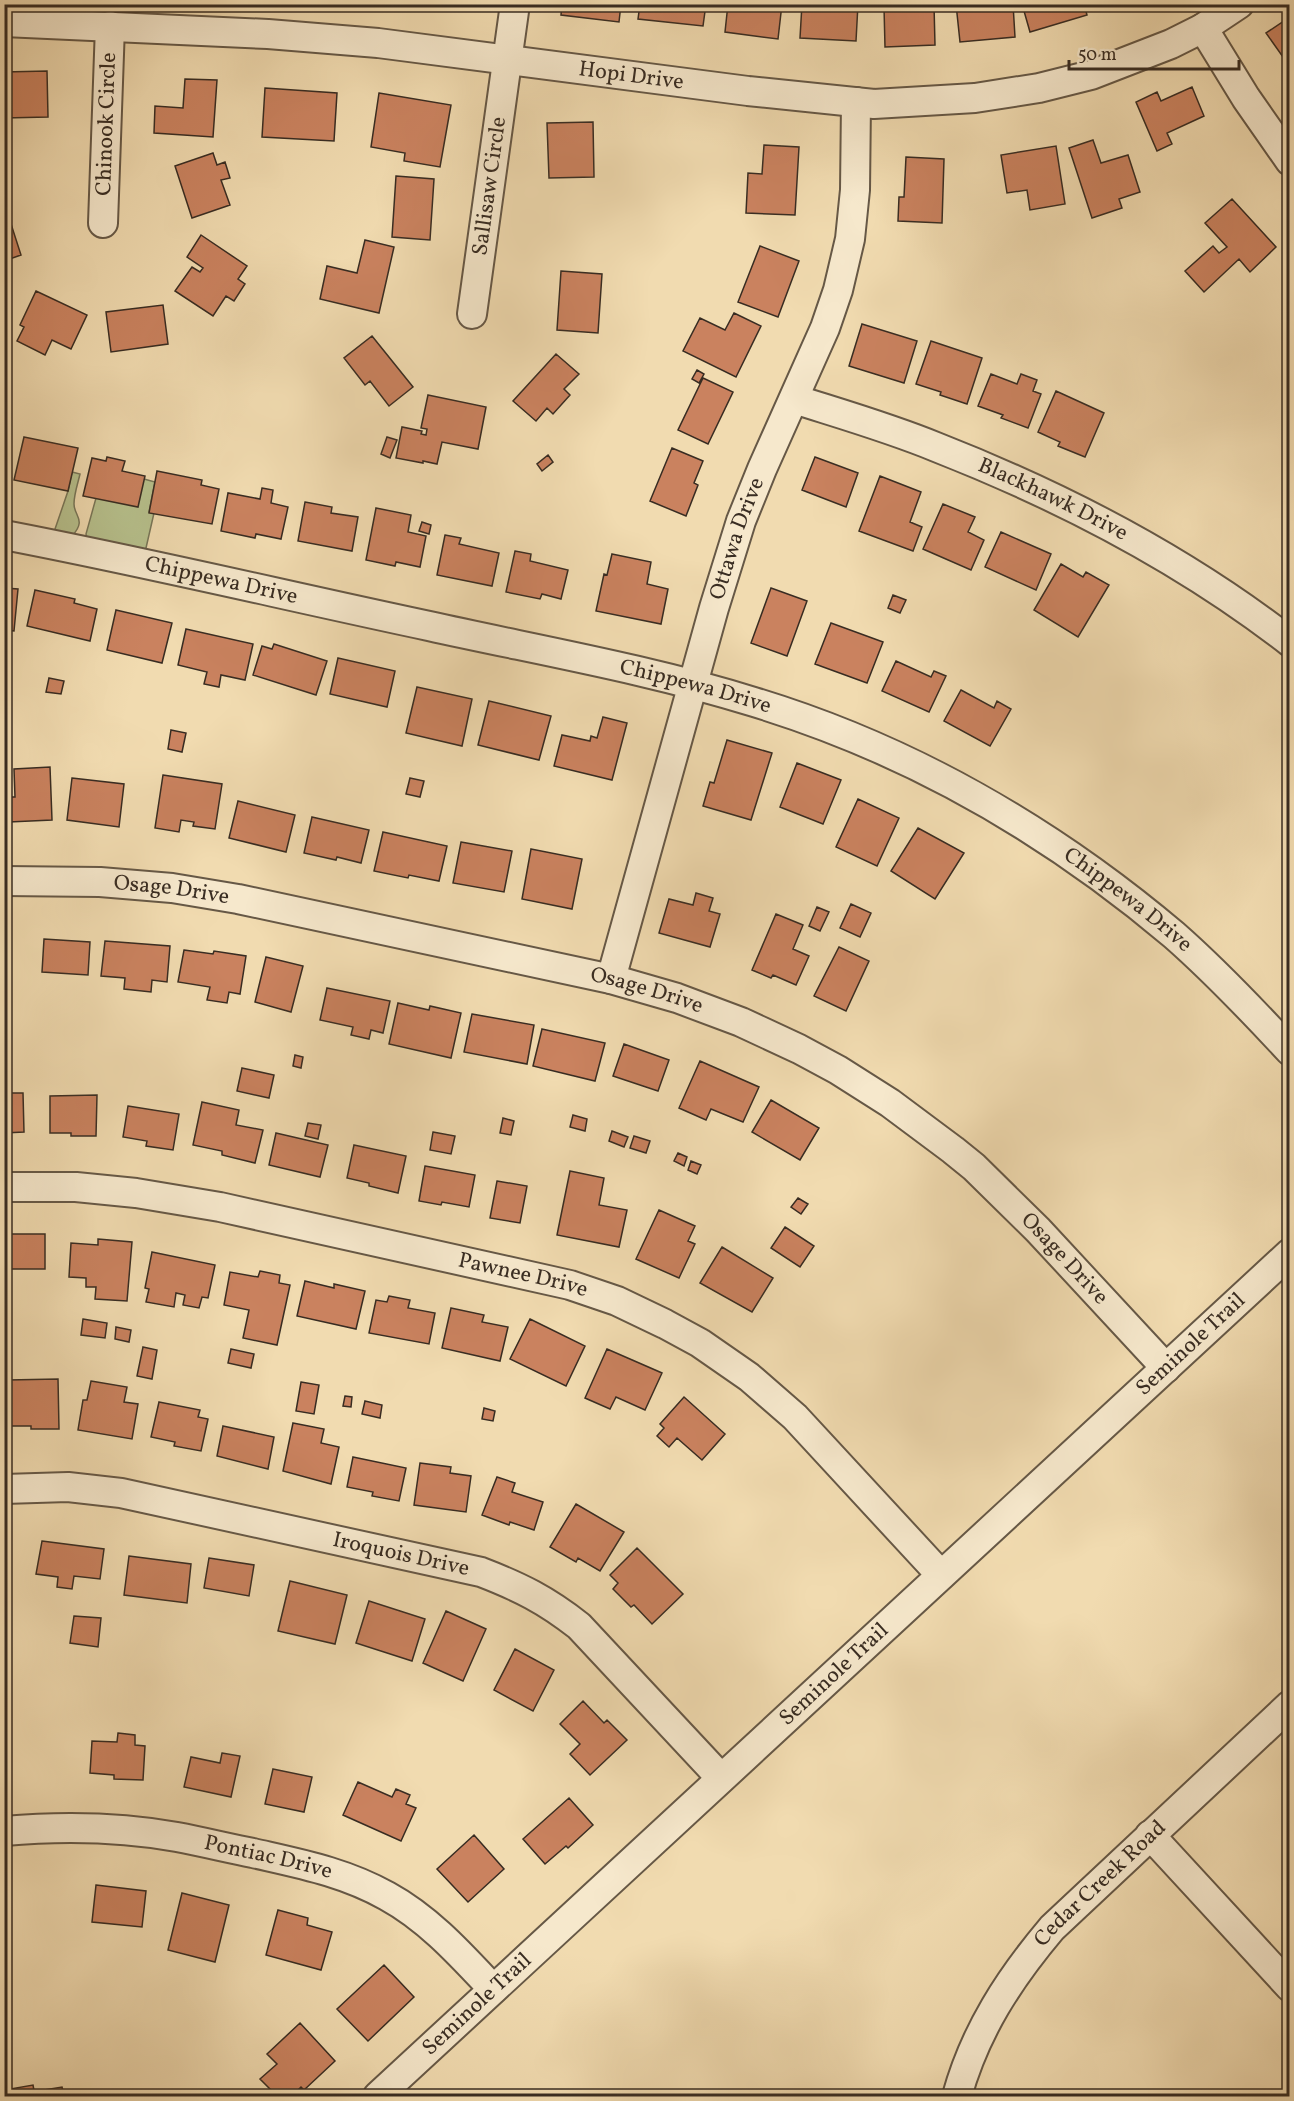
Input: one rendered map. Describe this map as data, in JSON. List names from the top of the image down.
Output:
{
  "streets": {
    "street": [
      "Hopi Drive",
      "Chinook Circle",
      "Sallisaw Circle",
      "Blackhawk Drive",
      "Ottawa Drive",
      "Chippewa Drive",
      "Osage Drive",
      "Pawnee Drive",
      "Seminole Trail",
      "Iroquois Drive",
      "Pontiac Drive",
      "Cedar Creek Road"
    ]
  },
  "crossings": [
    ["Hopi Drive", "Chinook Circle"],
    ["Hopi Drive", "Sallisaw Circle"],
    ["Hopi Drive", "Ottawa Drive"],
    ["Blackhawk Drive", "Ottawa Drive"],
    ["Ottawa Drive", "Chippewa Drive"],
    ["Ottawa Drive", "Osage Drive"],
    ["Osage Drive", "Seminole Trail"],
    ["Pawnee Drive", "Seminole Trail"],
    ["Seminole Trail", "Iroquois Drive"],
    ["Seminole Trail", "Pontiac Drive"]
  ],
  "scale_bar": "50 m"
}
